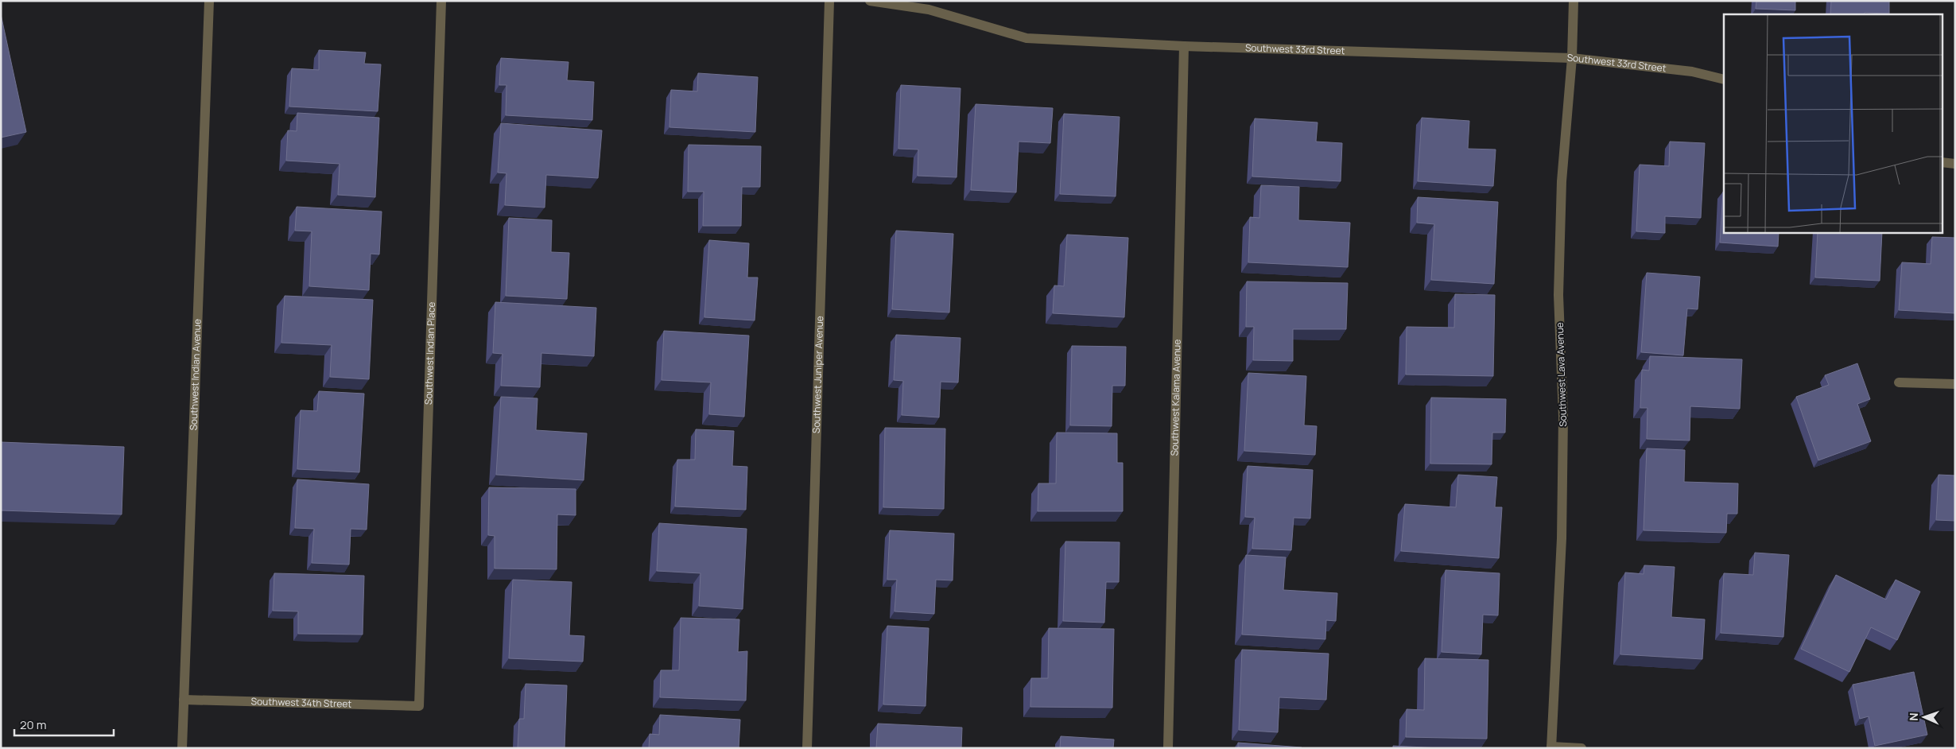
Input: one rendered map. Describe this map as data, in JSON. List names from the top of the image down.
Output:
{
  "streets": {
    "street": [
      "Southwest 33rd Street",
      "Southwest Indian Place",
      "Southwest Indian Avenue",
      "Southwest Juniper Avenue",
      "Southwest Lava Avenue",
      "Southwest Kalama Avenue",
      "Southwest 34th Street"
    ]
  },
  "crossings": [
    ["Southwest 33rd Street", "Southwest Lava Avenue"],
    ["Southwest 33rd Street", "Southwest Kalama Avenue"],
    ["Southwest Indian Place", "Southwest 34th Street"],
    ["Southwest Indian Avenue", "Southwest 34th Street"]
  ],
  "scale_bar": "20 m",
  "north": "left"
}
